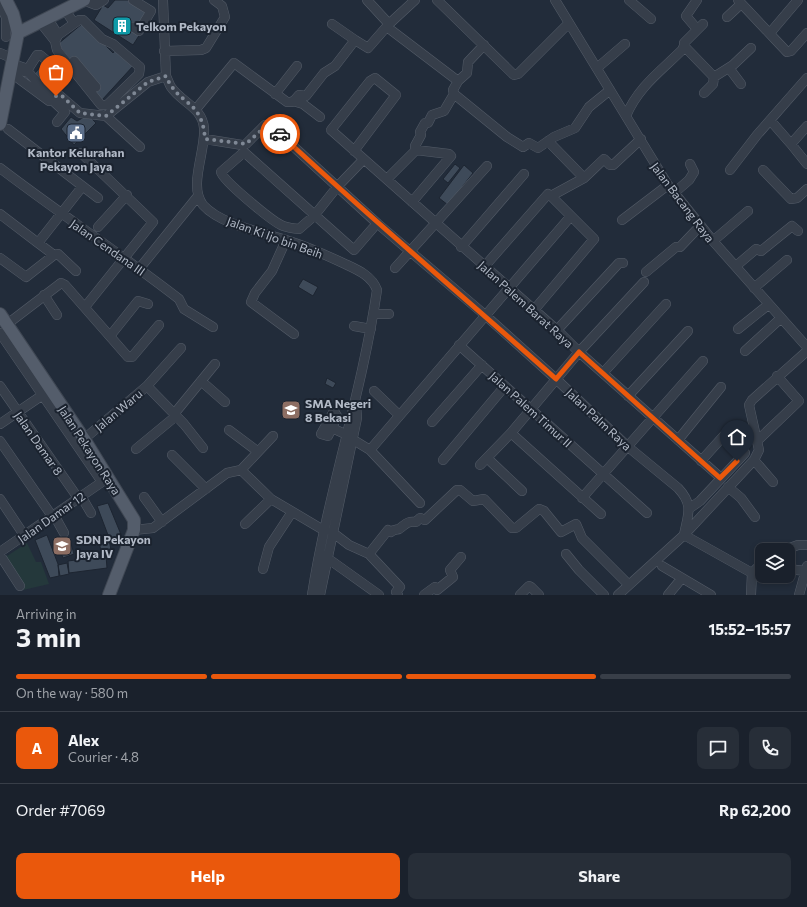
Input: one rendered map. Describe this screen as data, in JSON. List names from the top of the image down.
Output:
{
  "streets": {
    "main road": ["Jalan Pekayon Raya"],
    "street": [
      "Jalan Bacang Raya",
      "Jalan Ki Ijo bin Beih",
      "Jalan Cendana III",
      "Jalan Palem Barat Raya",
      "Jalan Palem Timur II",
      "Jalan Waru",
      "Jalan Palm Raya",
      "Jalan Damar 8",
      "Jalan Damar 12"
    ]
  },
  "crossings": [
    ["Jalan Waru", "Jalan Pekayon Raya"],
    ["Jalan Damar 8", "Jalan Damar 12"],
    ["Jalan Pekayon Raya", "Jalan Damar 12"]
  ],
  "places": {
    "building": ["Telkom Pekayon"],
    "public building": ["Kantor Kelurahan Pekayon Jaya"],
    "school or university": ["SMA Negeri 8 Bekasi", "SDN Pekayon Jaya IV"]
  },
  "page": {
    "heading": ["3 min", "Arriving in", "15:52–15:57"],
    "panel": [
      "Alex",
      "Courier · 4.8",
      "Order #7069",
      "Rp 62,200"
    ],
    "bar": "On the way · 580 m",
    "round": "A",
    "buttons": ["Help", "Share"]
  }
}
